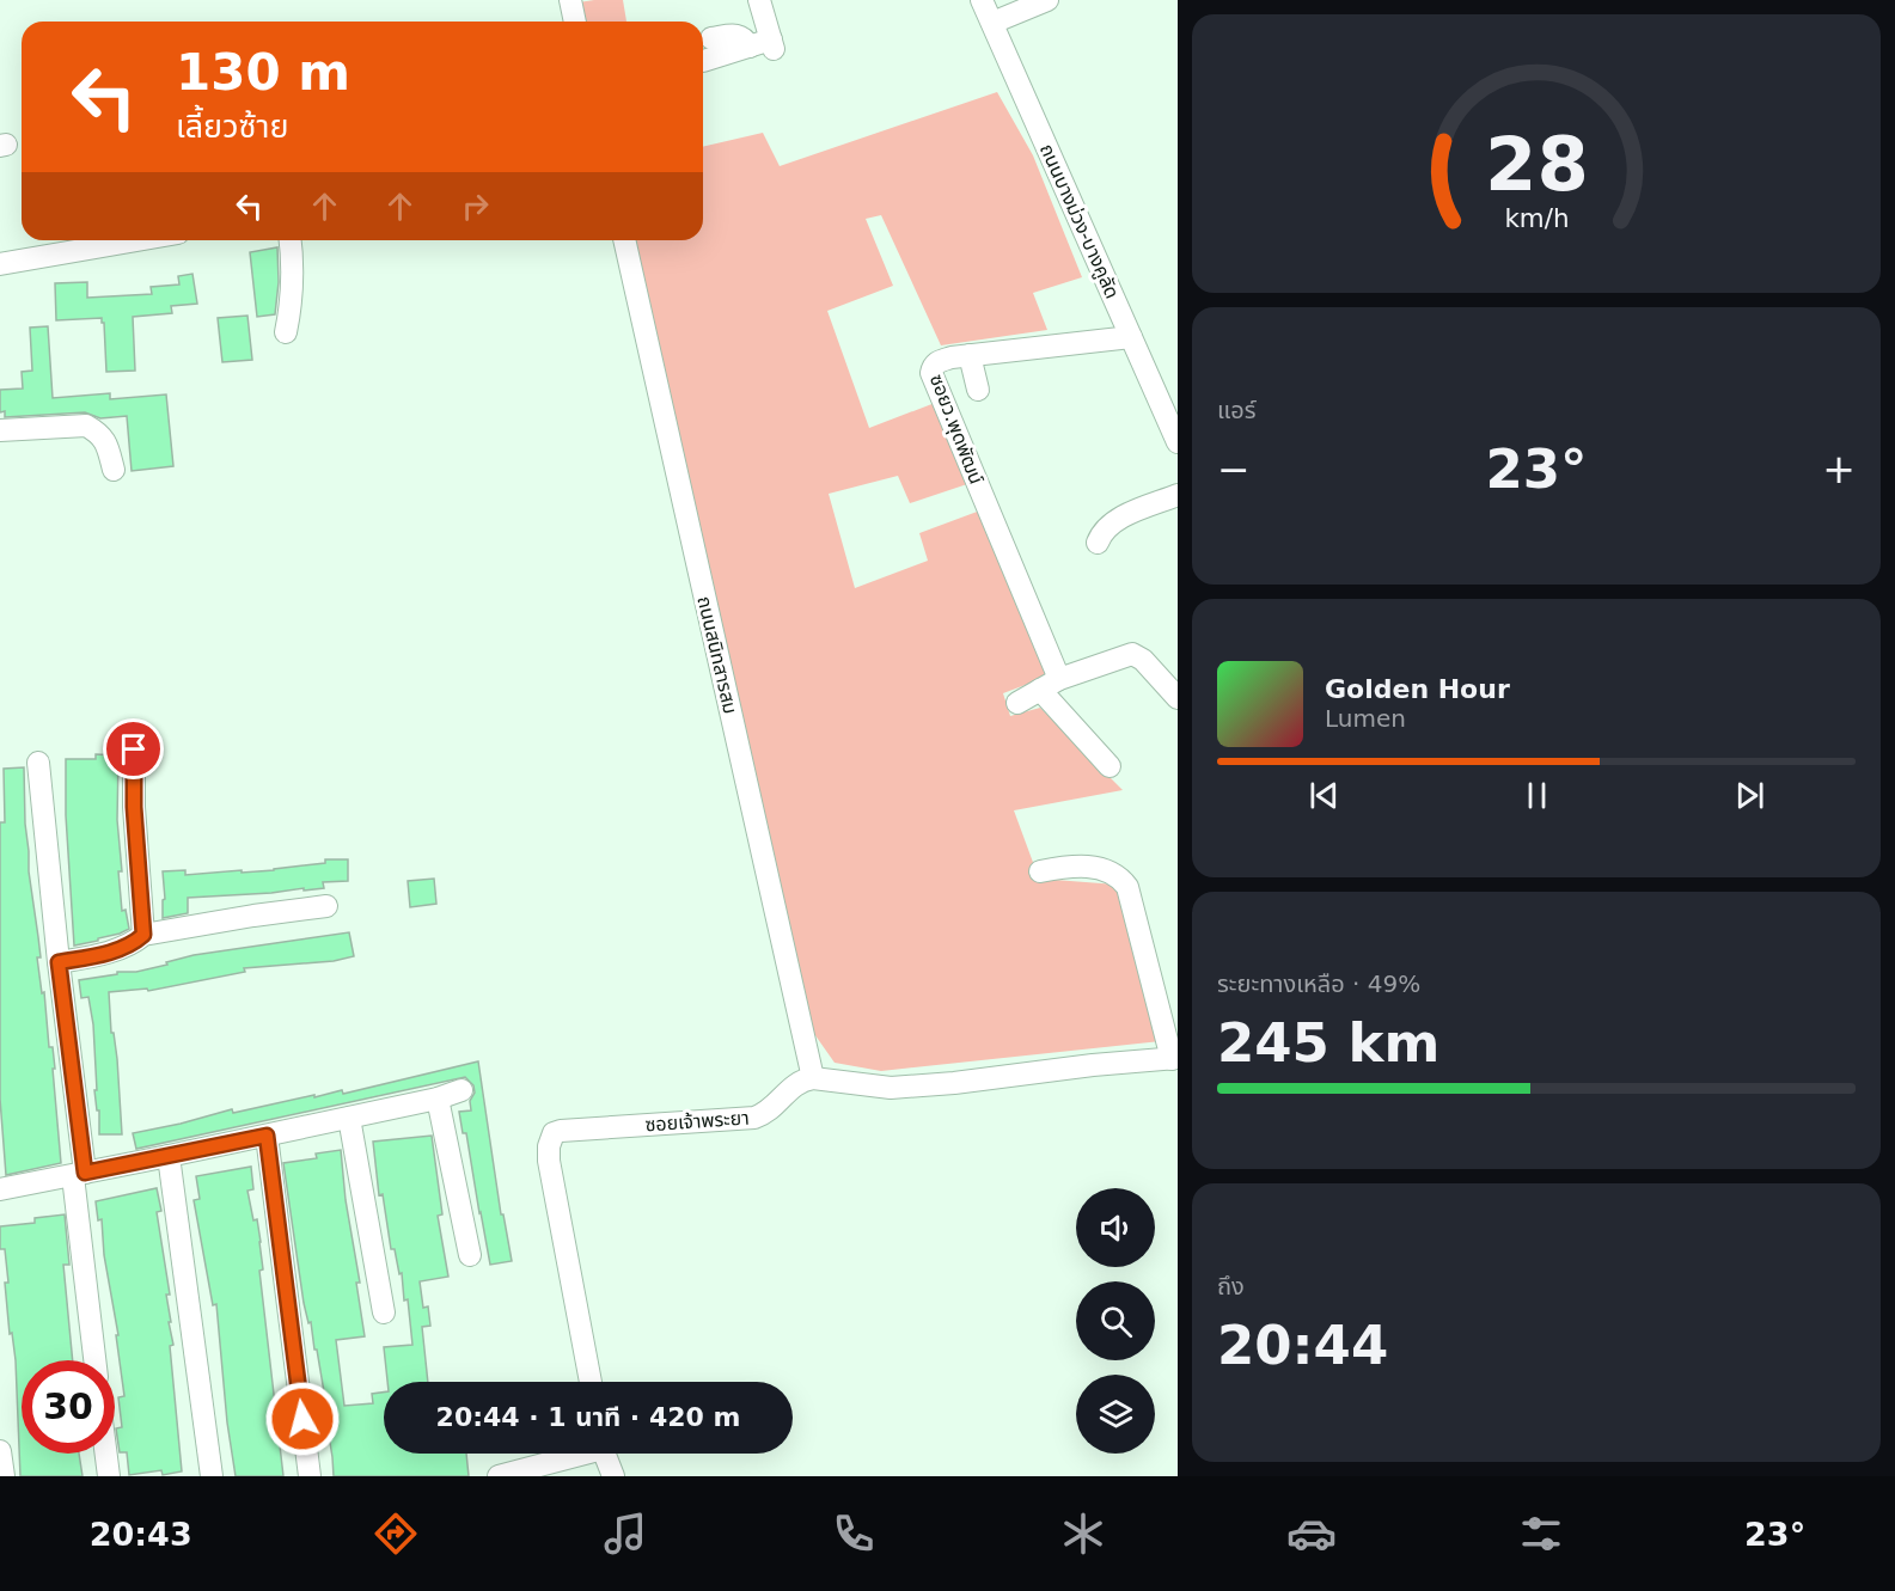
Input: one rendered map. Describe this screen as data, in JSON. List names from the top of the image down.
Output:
{
  "streets": {
    "street": [
      "ถนนบางม่วง-บางคูลัด",
      "ซอยว.พุดพัฒน์",
      "ถนนสนิทสารสม",
      "ซอยเจ้าพระยา"
    ]
  },
  "crossings": [
    ["ถนนบางม่วง-บางคูลัด", "ซอยว.พุดพัฒน์"],
    ["ถนนสนิทสารสม", "ซอยเจ้าพระยา"]
  ],
  "page": {
    "turn": ["130 m", "เลี้ยวซ้าย"],
    "tile": [
      "แอร์",
      ["ระยะทางเหลือ · 49%", "245 km"],
      ["ถึง", "20:44"]
    ],
    "heat": ["−", "23°", "+"],
    "song": ["Golden Hour", "Lumen"],
    "limit": "30",
    "trip": "20:44 · 1 นาที · 420 m",
    "tabs": ["20:43", "23°"],
    "gauge": ["28", "km/h"]
  }
}
